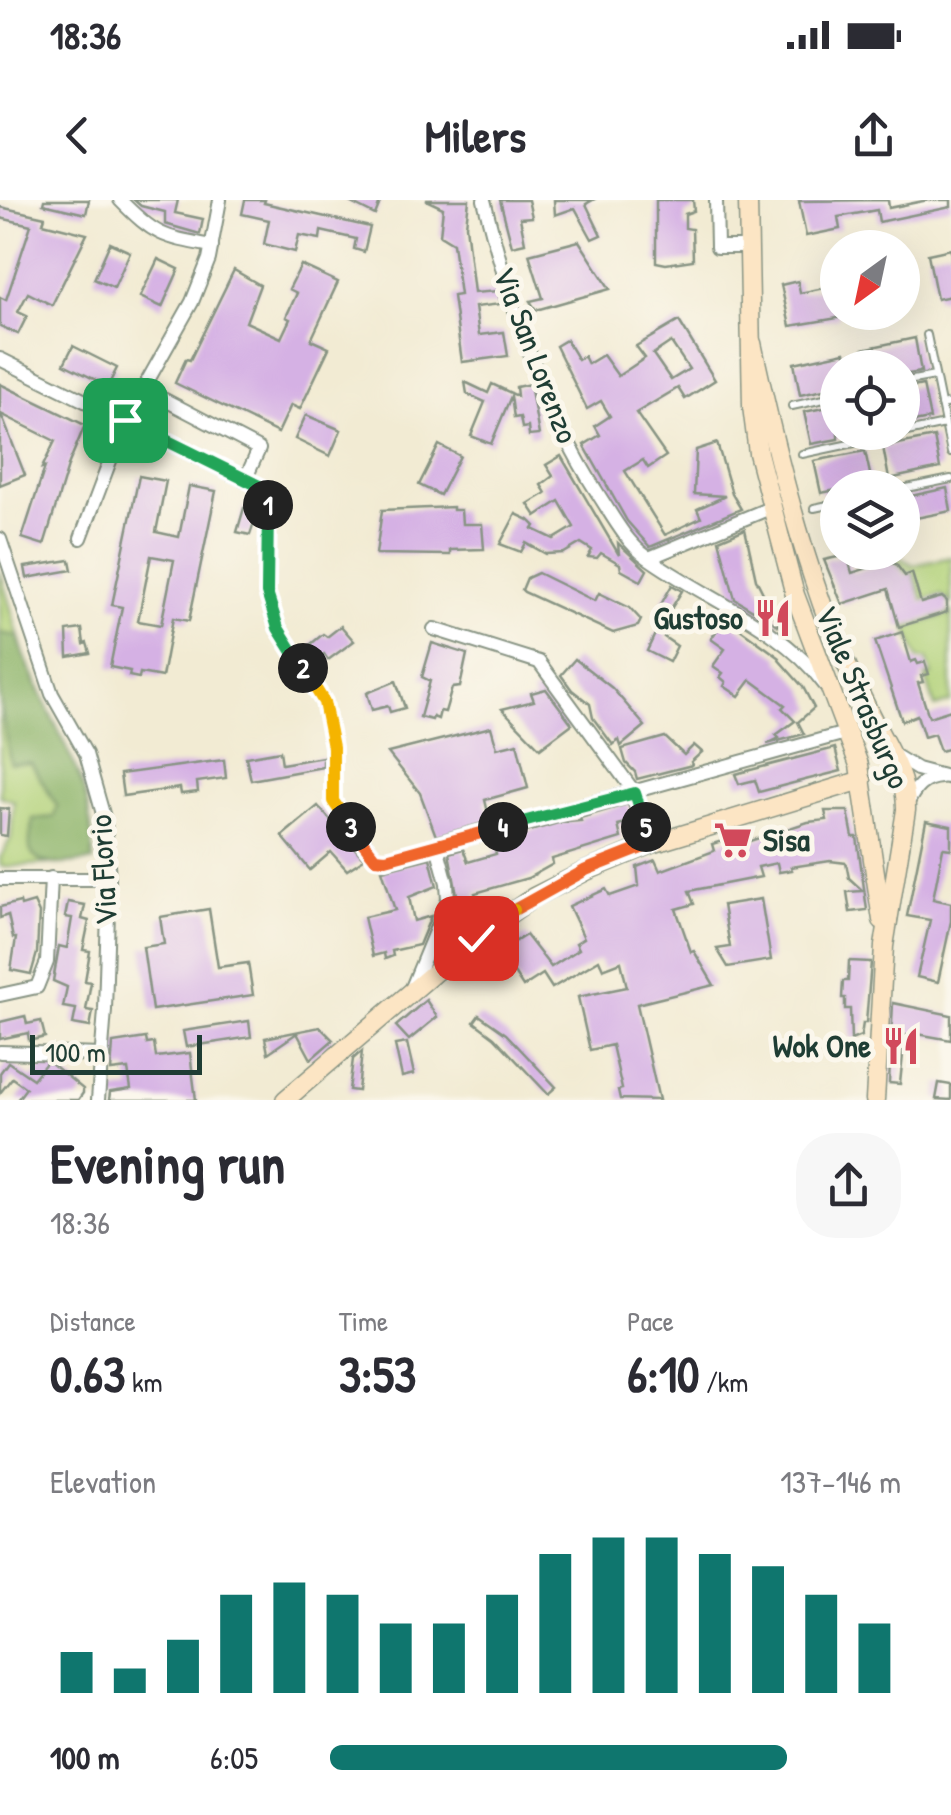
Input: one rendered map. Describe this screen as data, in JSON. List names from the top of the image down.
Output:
{
  "streets": {
    "street": ["Via San Lorenzo", "Viale Strasburgo", "Via Florio"]
  },
  "crossings": [
    ["Via San Lorenzo", "Viale Strasburgo"]
  ],
  "places": {
    "restaurant": ["Gustoso", "Wok One"],
    "supermarket": ["Sisa"]
  },
  "scale_bar": "100 m",
  "north": "bottom left",
  "page": {
    "status": "18:36",
    "header": "Milers",
    "pins": [
      "1",
      "2",
      "3",
      "4",
      "5"
    ],
    "scale": "100 m",
    "heading": ["Evening run", "18:36"],
    "stats": [
      ["Distance", "0.63 km"],
      ["Time", "3:53"],
      ["Pace", "6:10 /km"]
    ],
    "chart": ["Elevation", "137–146 m"],
    "list": [
      {
        "name": "100 m",
        "note": "6:05"
      }
    ]
  }
}
